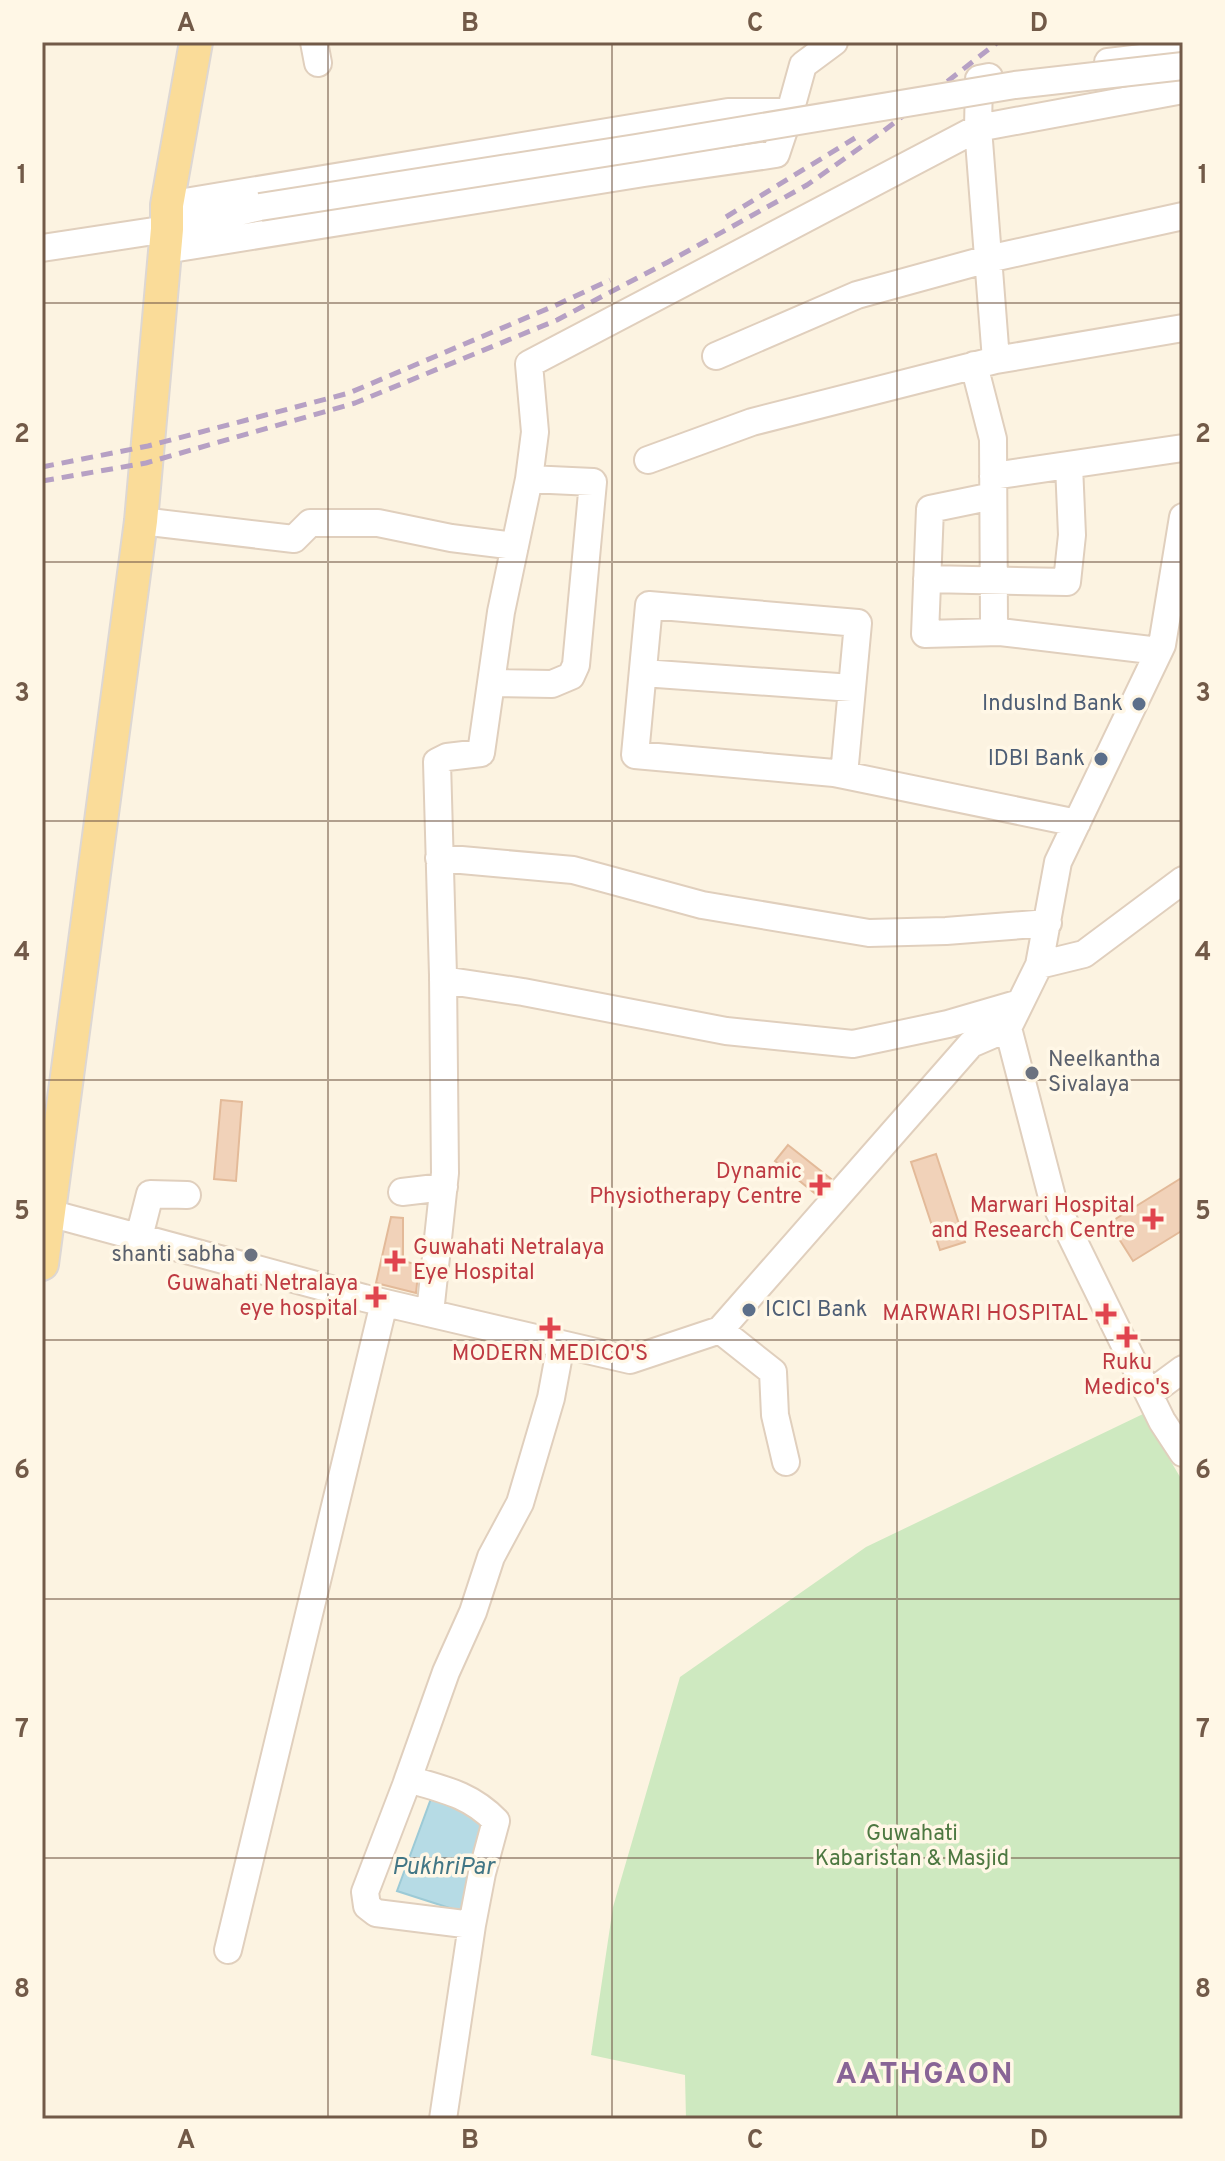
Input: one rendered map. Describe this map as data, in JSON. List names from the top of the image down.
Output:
{
  "districts": ["AATHGAON"],
  "water": ["PukhriPar"],
  "parks": ["Guwahati Kabaristan & Masjid"],
  "places": {
    "other": [
      "IndusInd Bank",
      "IDBI Bank",
      "Neelkantha Sivalaya",
      "shanti sabha",
      "ICICI Bank"
    ],
    "health": [
      "Dynamic Physiotherapy Centre",
      "Marwari Hospital and Research Centre",
      "Guwahati Netralaya Eye Hospital",
      "Guwahati Netralaya eye hospital",
      "MARWARI HOSPITAL",
      "MODERN MEDICO'S",
      "Ruku Medico's"
    ]
  },
  "grid": {
    "columns": [
      "A",
      "B",
      "C",
      "D"
    ],
    "rows": [
      "1",
      "2",
      "3",
      "4",
      "5",
      "6",
      "7",
      "8"
    ]
  }
}
